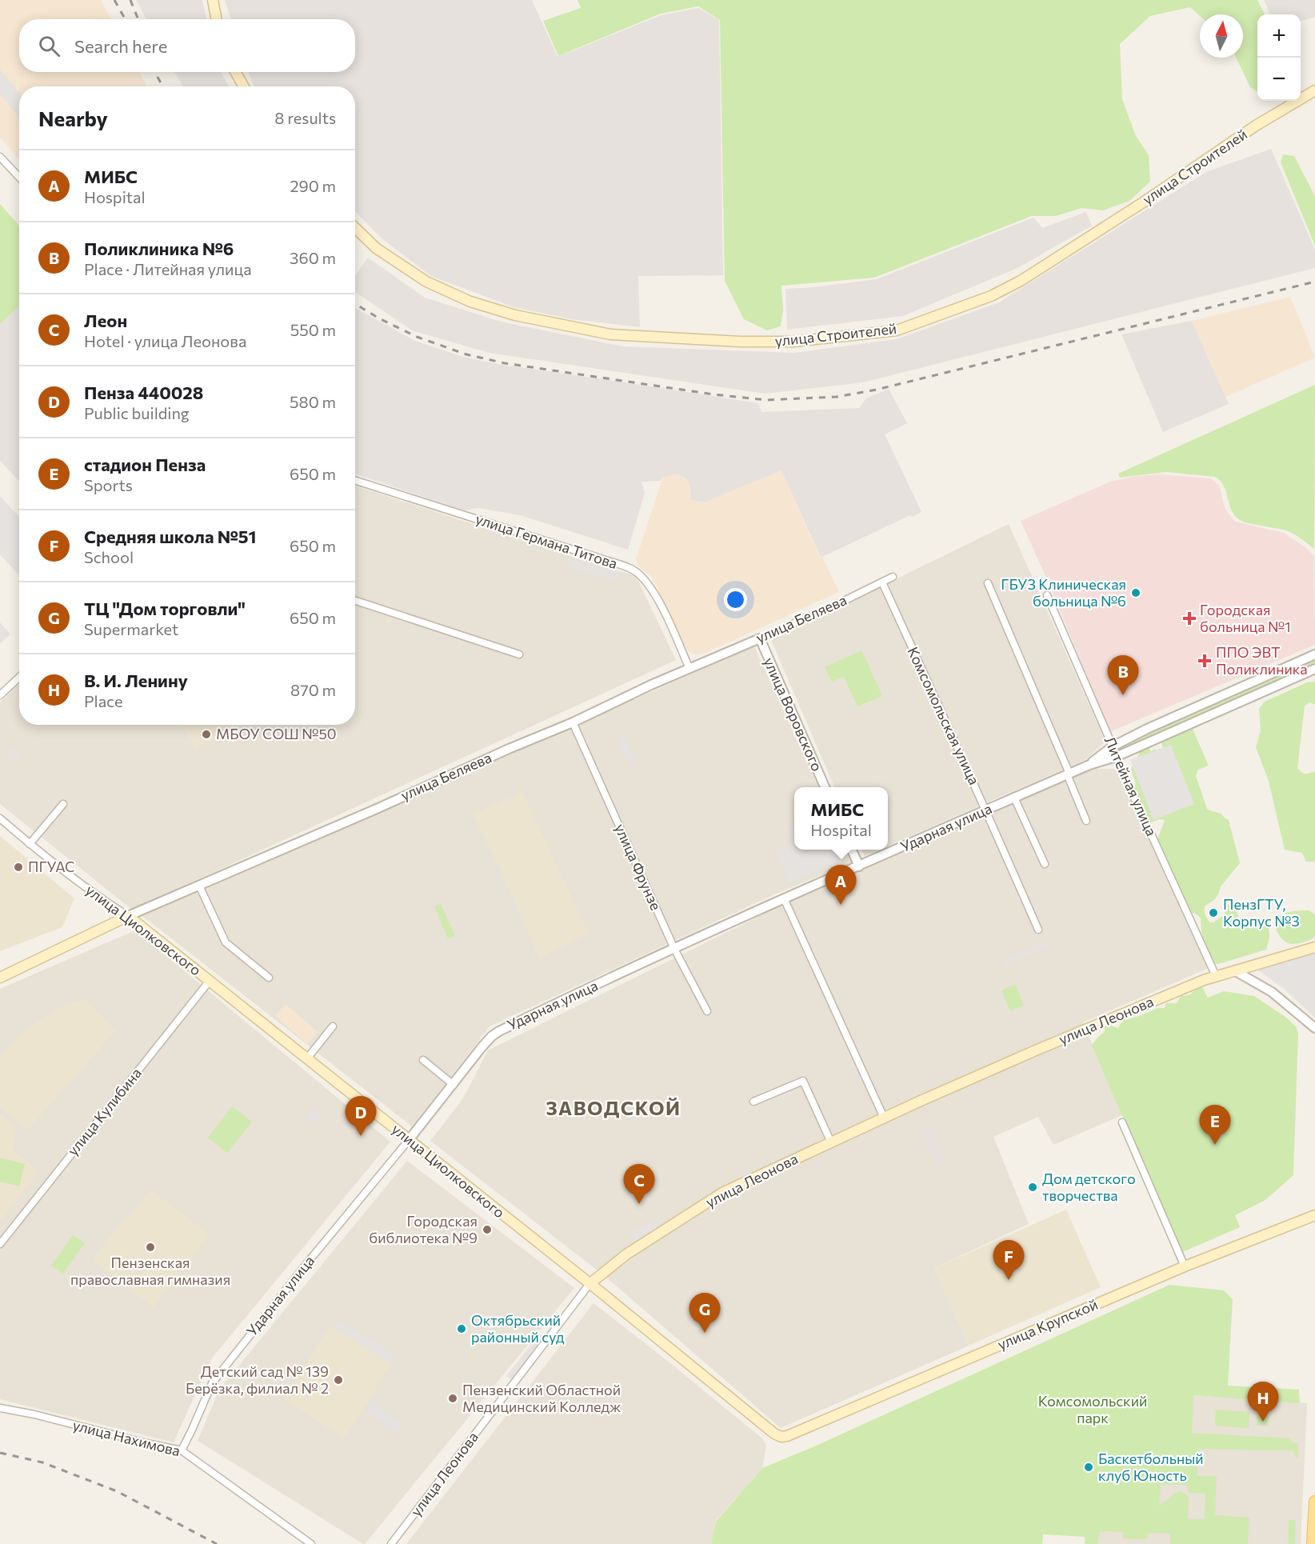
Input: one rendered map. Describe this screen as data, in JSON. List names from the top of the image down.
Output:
{
  "streets": {
    "main road": [
      "улица Строителей",
      "улица Беляева",
      "улица Циолковского",
      "улица Леонова",
      "улица Крупской"
    ],
    "street": [
      "улица Германа Титова",
      "улица Воровского",
      "Комсомольская улица",
      "Литейная улица",
      "Ударная улица",
      "улица Фрунзе",
      "улица Кулибина",
      "улица Нахимова"
    ]
  },
  "crossings": [
    ["улица Германа Титова", "улица Беляева"],
    ["улица Беляева", "улица Воровского"],
    ["улица Беляева", "Комсомольская улица"],
    ["улица Беляева", "улица Фрунзе"],
    ["улица Беляева", "улица Циолковского"],
    ["Комсомольская улица", "Ударная улица"],
    ["Литейная улица", "Ударная улица"],
    ["Литейная улица", "улица Леонова"],
    ["Ударная улица", "улица Фрунзе"],
    ["Ударная улица", "улица Циолковского"],
    ["Ударная улица", "улица Нахимова"],
    ["улица Циолковского", "улица Леонова"],
    ["улица Циолковского", "улица Кулибина"],
    ["улица Циолковского", "улица Крупской"]
  ],
  "districts": ["ЗАВОДСКОЙ"],
  "parks": ["Комсомольский парк"],
  "places": {
    "other": [
      "ГБУЗ Клиническая больница №6",
      "МБОУ СОШ №50",
      "ПГУАС",
      "ПензГТУ, Корпус №3",
      "Дом детского творчества",
      "Городская библиотека №9",
      "Пензенская православная гимназия",
      "Октябрьский районный суд",
      "Детский сад № 139 Берёзка, филиал № 2",
      "Пензенский Областной Медицинский Колледж",
      "Баскетбольный клуб Юность"
    ],
    "health": ["Городская больница №1", "ППО ЭВТ Поликлиника"]
  },
  "north": "top",
  "page": {
    "map_buttons": ["+", "−"],
    "search": "Search here",
    "heading": ["Nearby", "8 results"],
    "list": [
      {
        "mark": "A",
        "name": "МИБС",
        "note": "Hospital",
        "value": "290 m"
      },
      {
        "mark": "B",
        "name": "Поликлиника №6",
        "note": "Place · Литейная улица",
        "value": "360 m"
      },
      {
        "mark": "C",
        "name": "Леон",
        "note": "Hotel · улица Леонова",
        "value": "550 m"
      },
      {
        "mark": "D",
        "name": "Пенза 440028",
        "note": "Public building",
        "value": "580 m"
      },
      {
        "mark": "E",
        "name": "стадион Пенза",
        "note": "Sports",
        "value": "650 m"
      },
      {
        "mark": "F",
        "name": "Средняя школа №51",
        "note": "School",
        "value": "650 m"
      },
      {
        "mark": "G",
        "name": "ТЦ \"Дом торговли\"",
        "note": "Supermarket",
        "value": "650 m"
      },
      {
        "mark": "H",
        "name": "В. И. Ленину",
        "note": "Place",
        "value": "870 m"
      }
    ],
    "pins": [
      "B",
      "A",
      "D",
      "E",
      "C",
      "F",
      "G",
      "H"
    ],
    "popup": ["МИБС", "Hospital"]
  }
}
